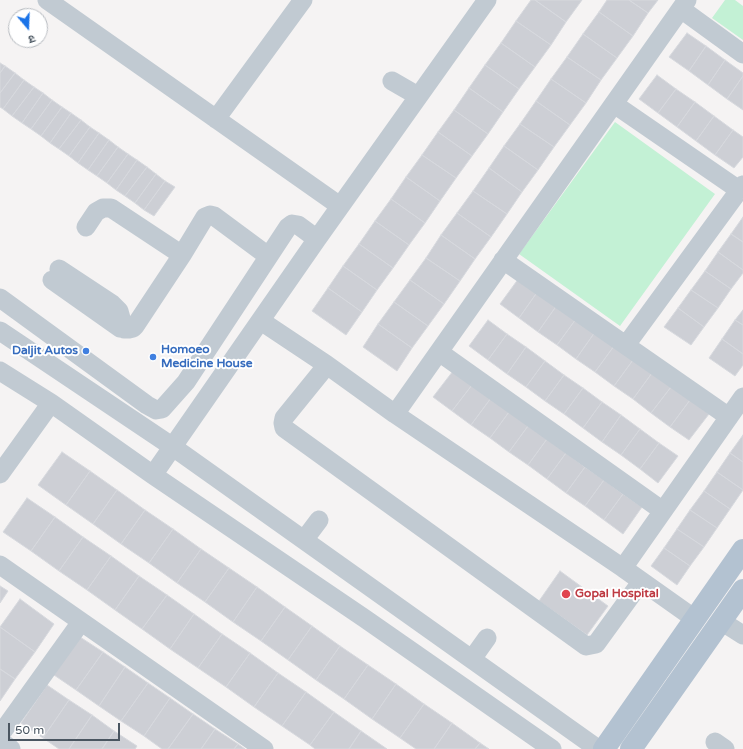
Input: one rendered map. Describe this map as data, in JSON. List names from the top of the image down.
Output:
{
  "places": ["Daljit Autos", "Homoeo Medicine House", "Gopal Hospital"],
  "scale_bar": "50 m",
  "north": "bottom"
}
